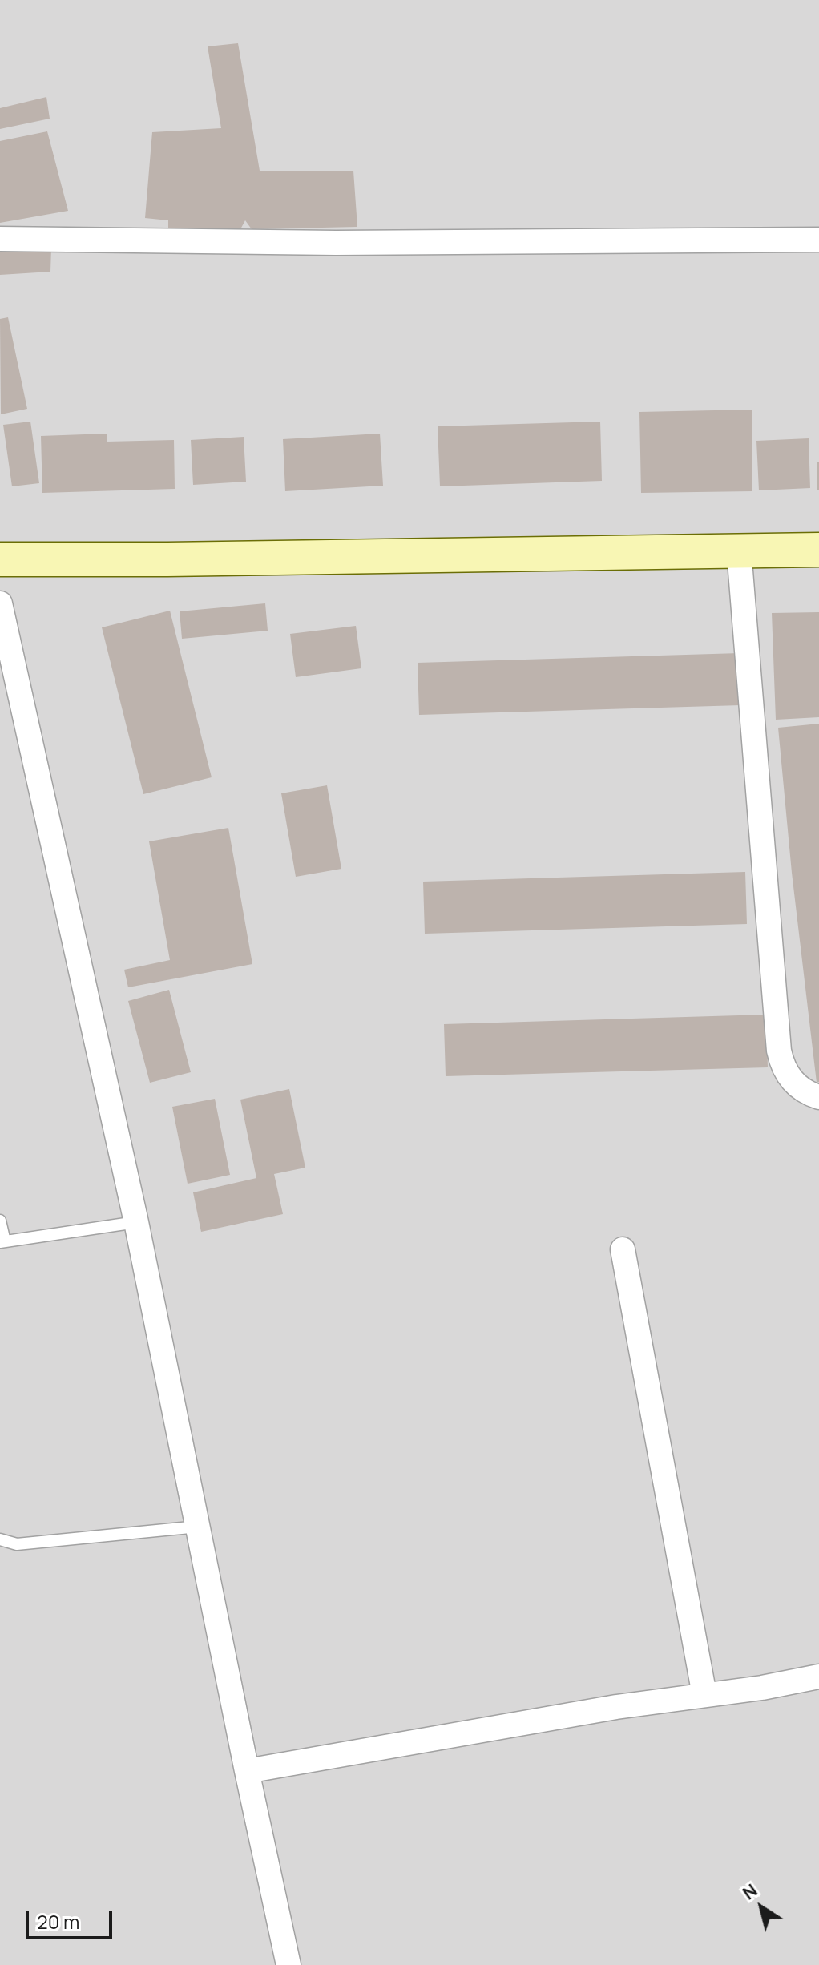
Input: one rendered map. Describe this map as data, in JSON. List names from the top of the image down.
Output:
{
  "scale_bar": "20 m",
  "north": "top left"
}
